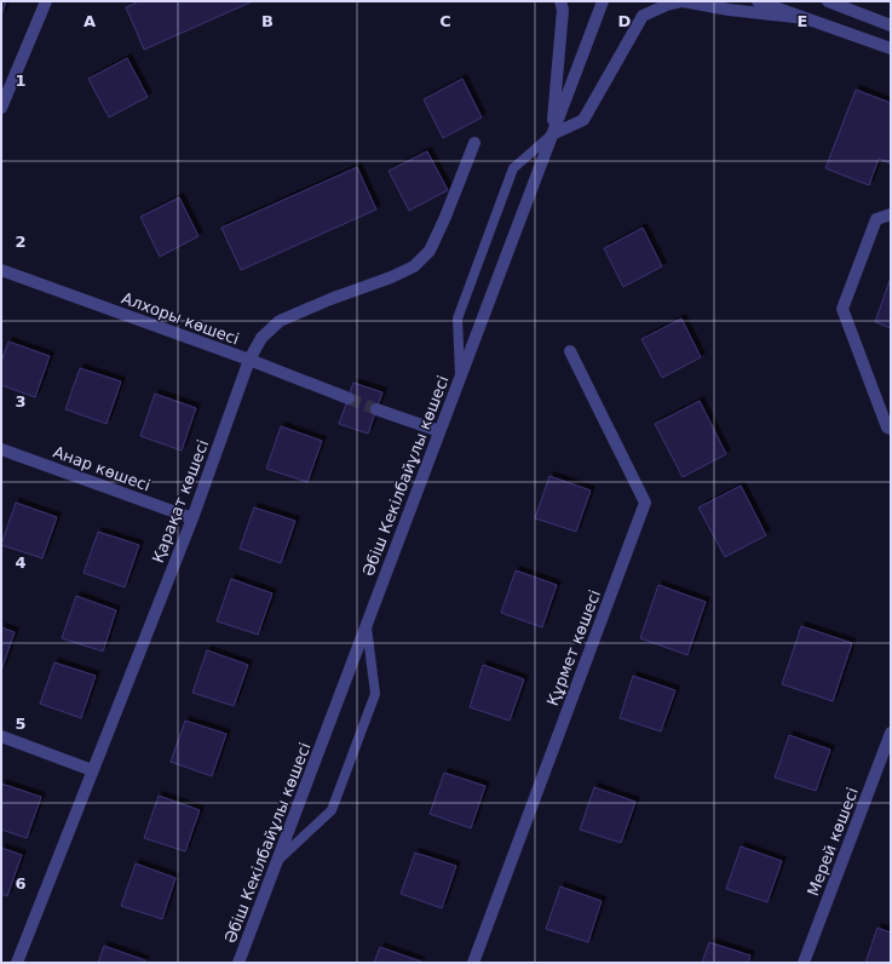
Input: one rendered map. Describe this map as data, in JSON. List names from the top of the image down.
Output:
{
  "streets": {
    "street": [
      "Алхоры көшесі",
      "Анар көшесі",
      "Әбіш Кекілбайұлы көшесі",
      "Қарақат көшесі",
      "Құрмет көшесі",
      "Мерей көшесі"
    ]
  },
  "crossings": [
    ["Алхоры көшесі", "Қарақат көшесі"],
    ["Анар көшесі", "Қарақат көшесі"]
  ],
  "grid": {
    "columns": [
      "A",
      "B",
      "C",
      "D",
      "E"
    ],
    "rows": [
      "1",
      "2",
      "3",
      "4",
      "5",
      "6"
    ]
  }
}
